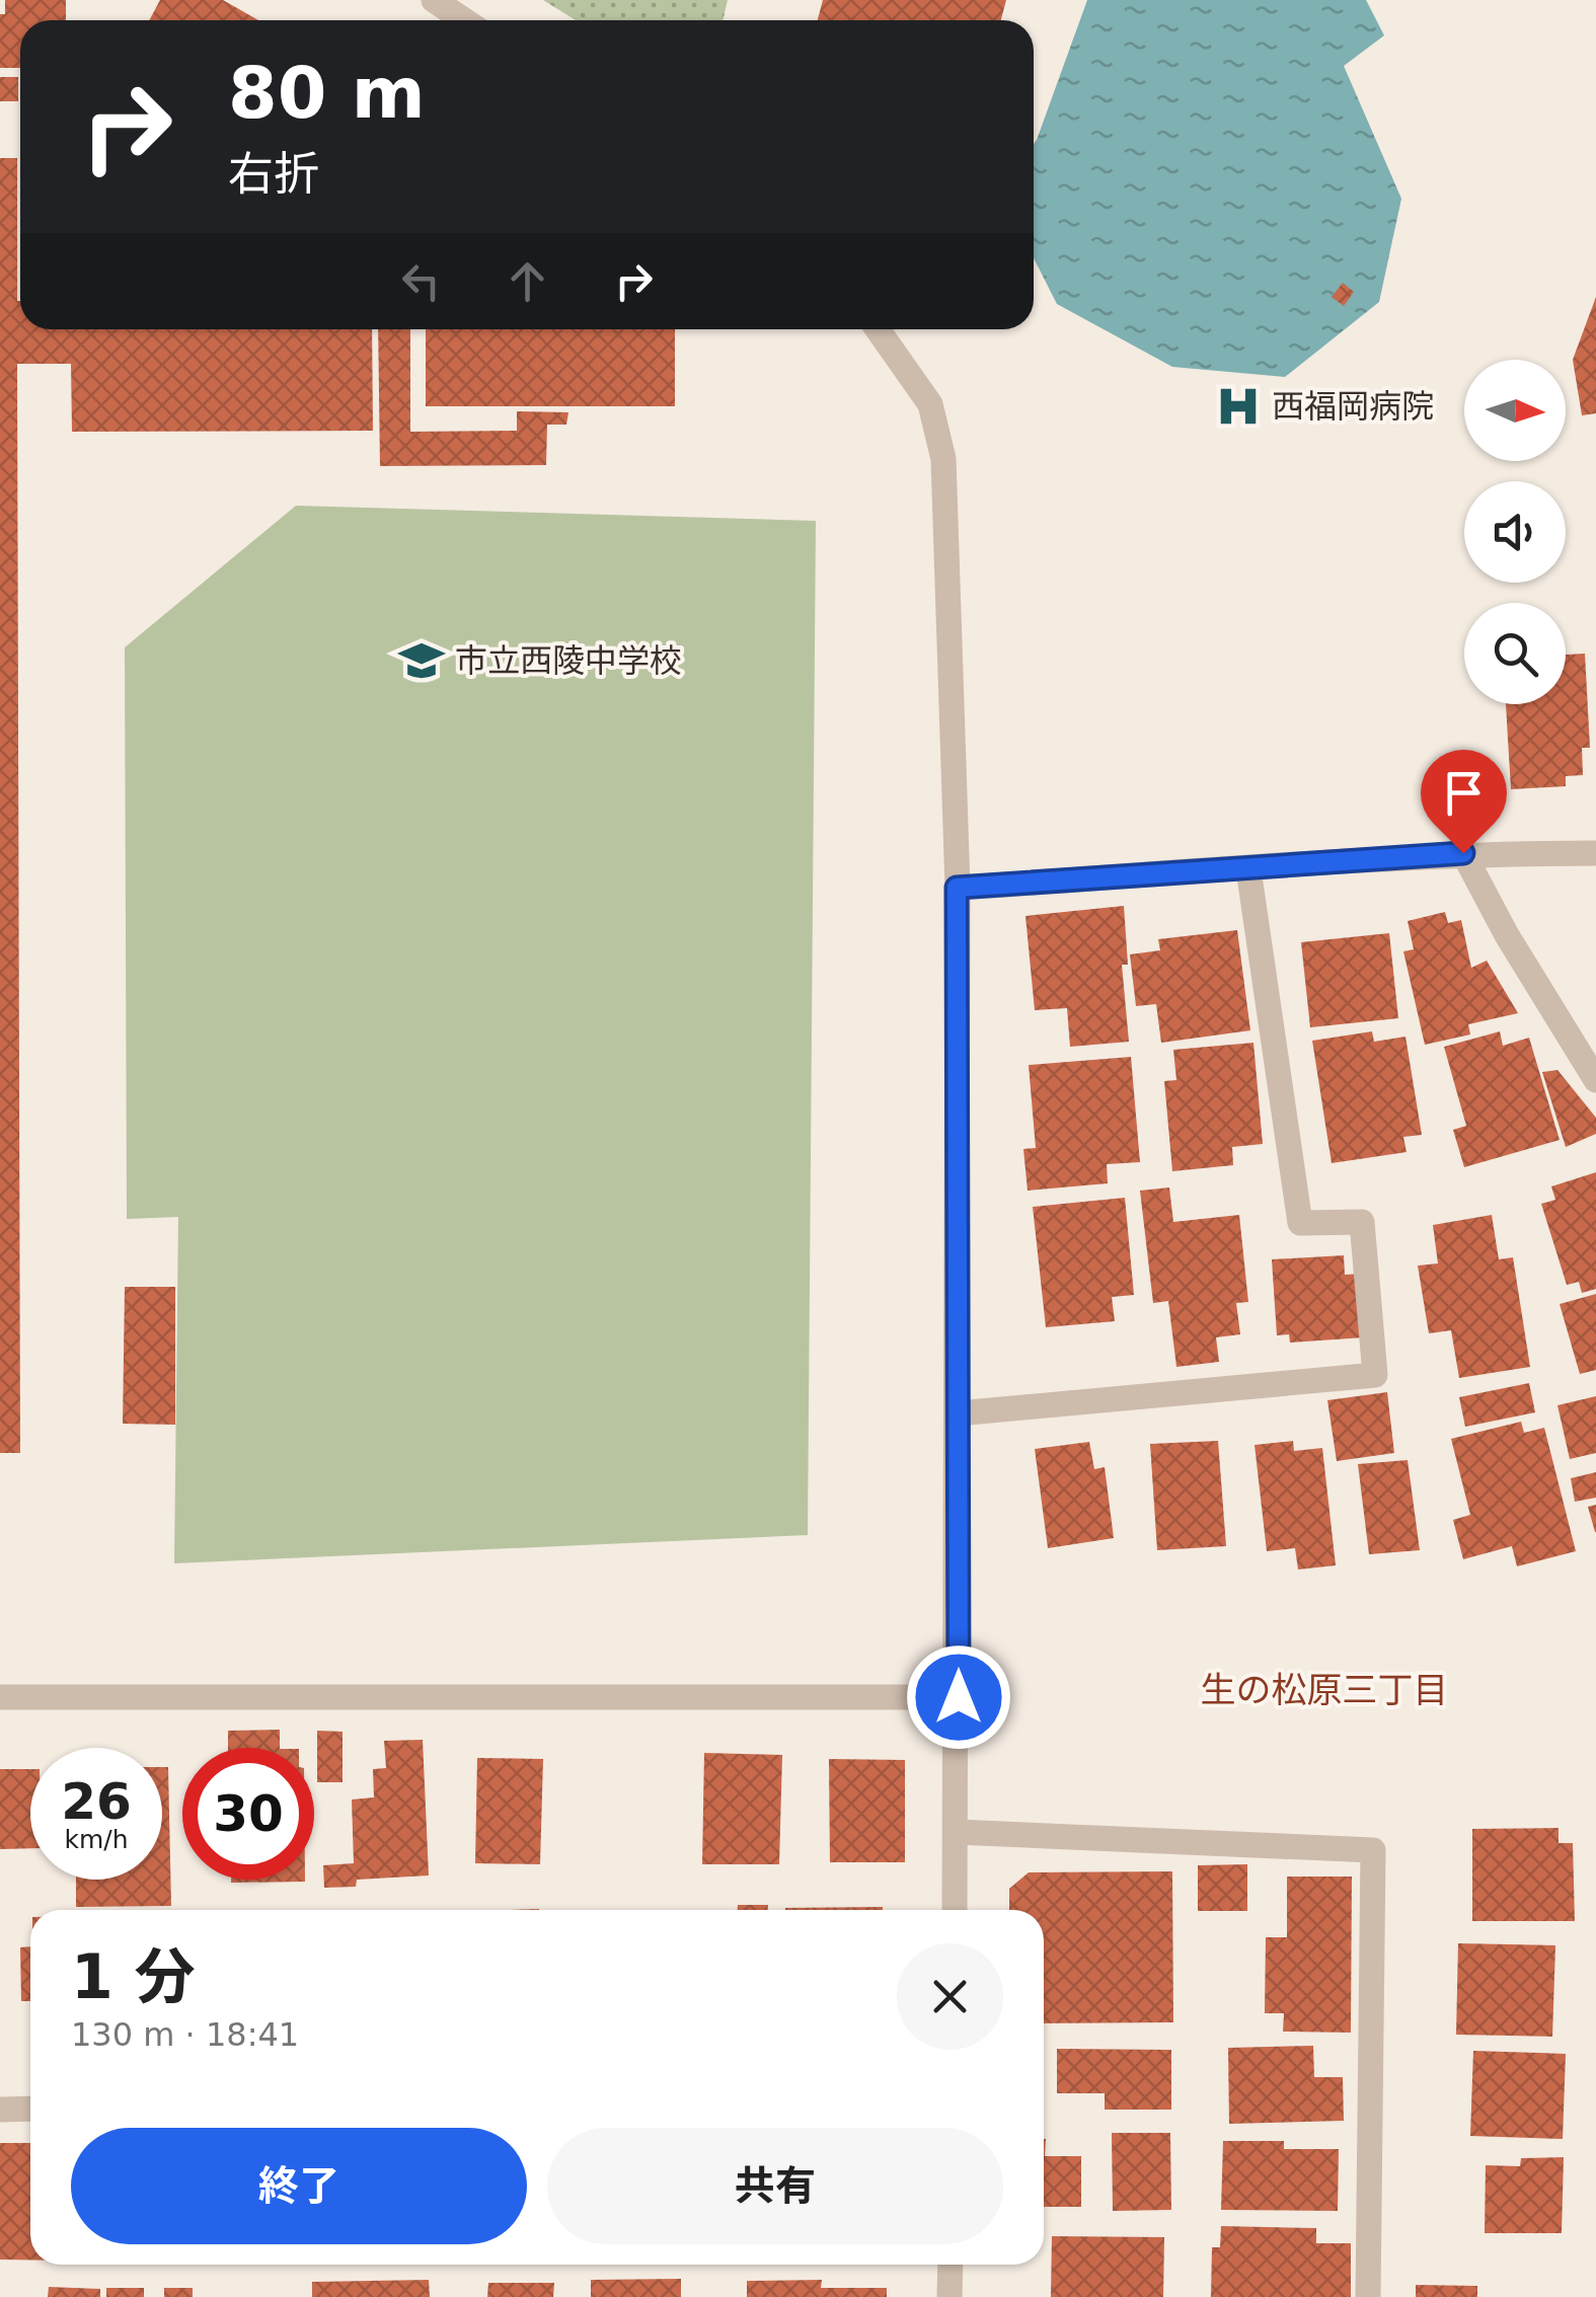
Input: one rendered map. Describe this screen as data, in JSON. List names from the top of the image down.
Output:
{
  "districts": ["生の松原三丁目"],
  "places": {
    "hospital": ["西福岡病院"],
    "school or university": ["市立西陵中学校"]
  },
  "north": "right",
  "page": {
    "turn": ["80 m", "右折"],
    "speed": "26 km/h",
    "limit": "30",
    "heading": ["1 分", "130 m · 18:41"],
    "buttons": ["終了", "共有"]
  }
}
